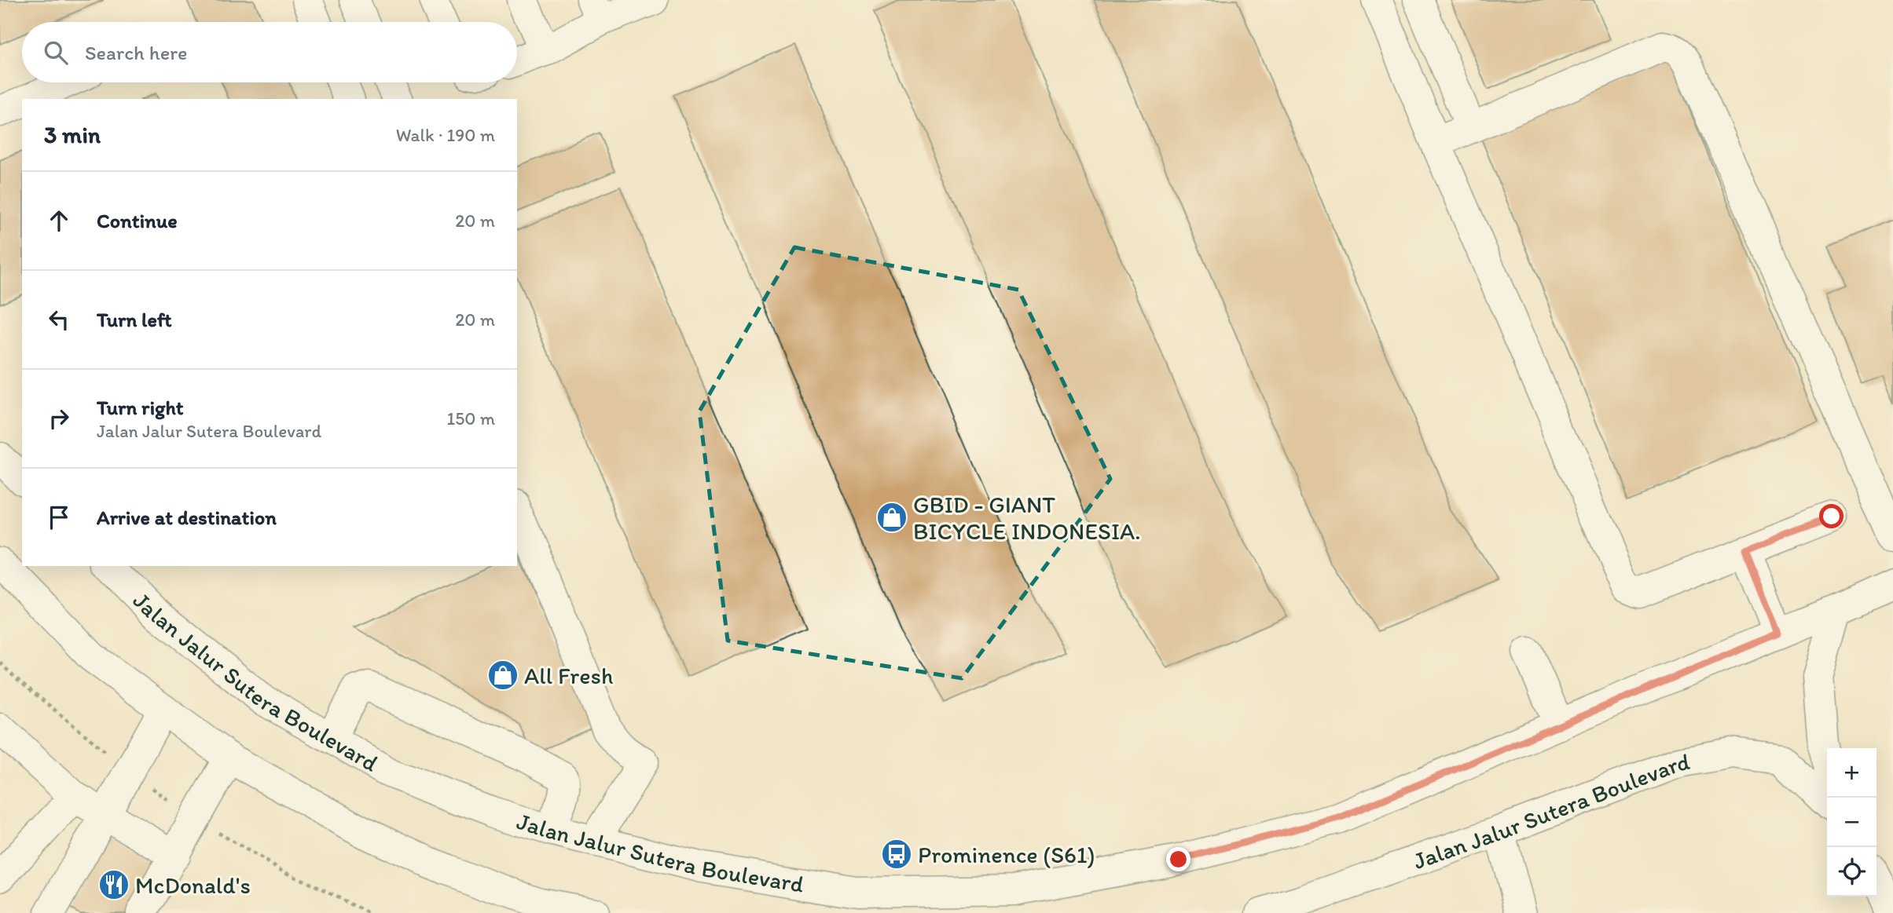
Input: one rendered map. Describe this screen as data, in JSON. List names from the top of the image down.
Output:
{
  "streets": {
    "main road": ["Jalan Jalur Sutera Boulevard"]
  },
  "places": {
    "shop": ["GBID - GIANT BICYCLE INDONESIA.", "All Fresh"],
    "bus stop": ["Prominence (S61)"],
    "restaurant": ["McDonald's"]
  },
  "page": {
    "search": "Search here",
    "heading": ["3 min", "Walk · 190 m"],
    "list": [
      ["Continue", "20 m"],
      ["Turn left", "20 m"],
      ["Turn right", "Jalan Jalur Sutera Boulevard", "150 m"],
      "Arrive at destination"
    ],
    "map_buttons": ["+", "−"]
  }
}
